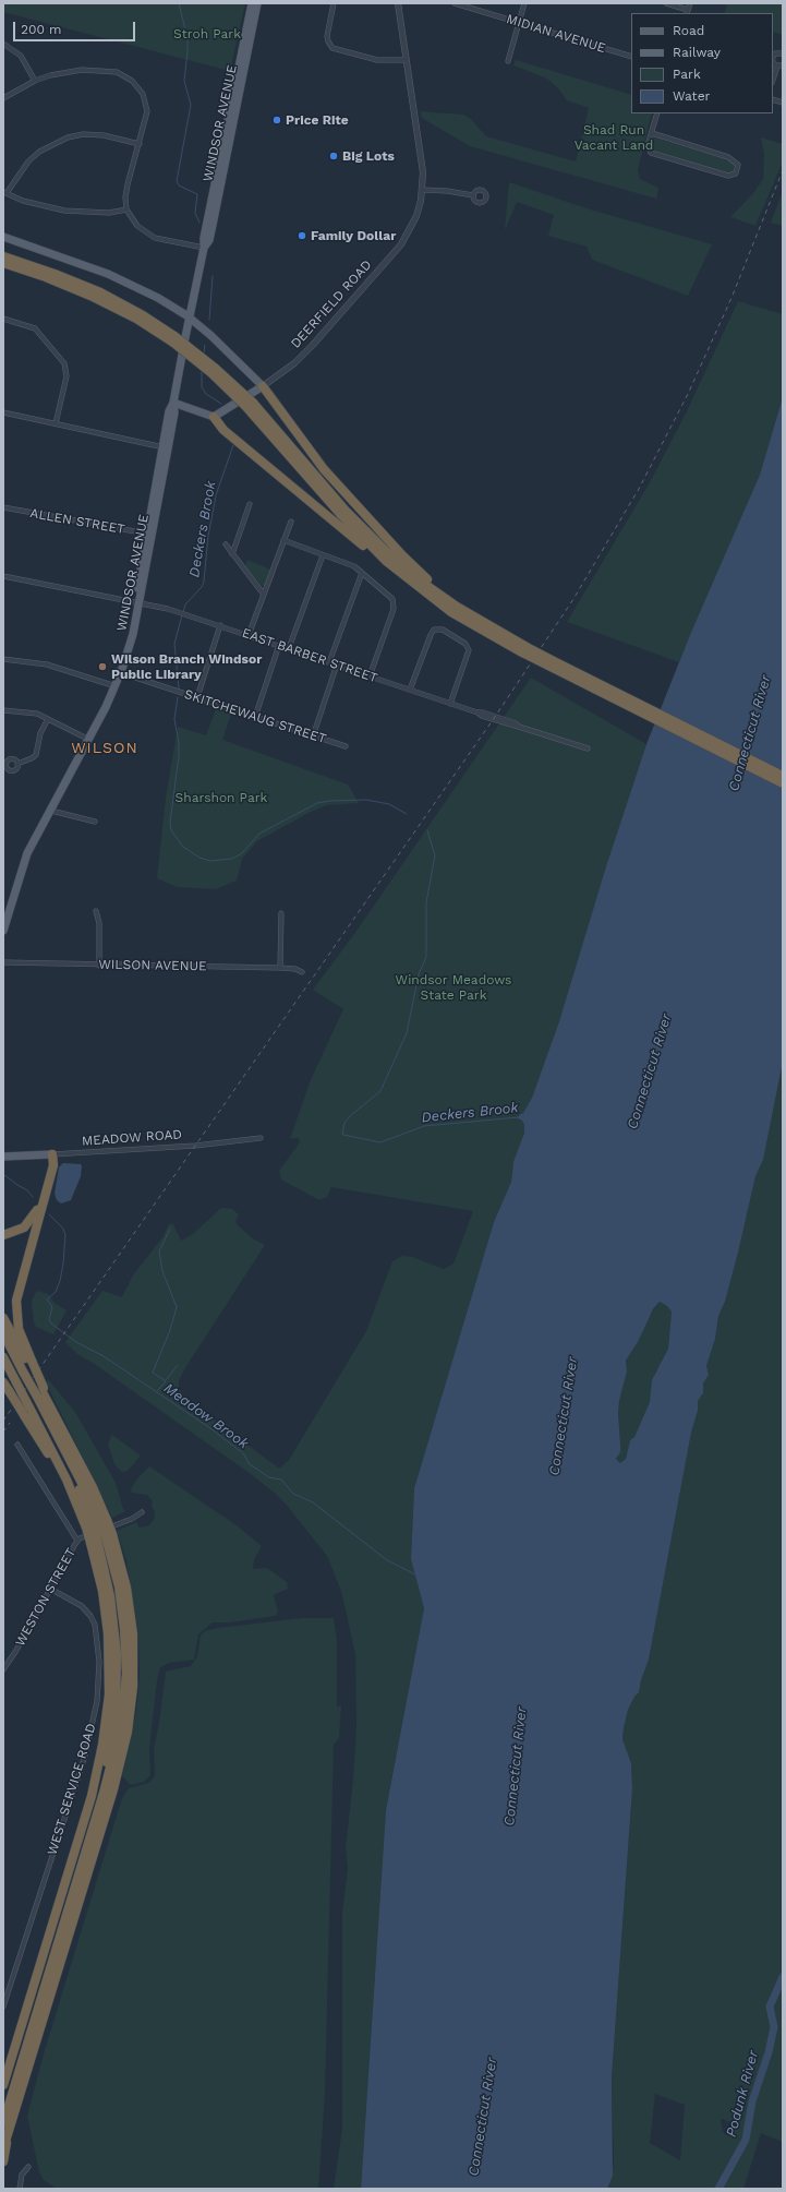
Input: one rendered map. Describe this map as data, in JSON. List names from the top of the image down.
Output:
{
  "streets": {
    "main road": ["WINDSOR AVENUE", "DEERFIELD ROAD", "MEADOW ROAD"],
    "street": [
      "MIDIAN AVENUE",
      "ALLEN STREET",
      "EAST BARBER STREET",
      "SKITCHEWAUG STREET",
      "WILSON AVENUE",
      "WESTON STREET",
      "WEST SERVICE ROAD"
    ]
  },
  "crossings": [
    ["WINDSOR AVENUE", "ALLEN STREET"],
    ["WINDSOR AVENUE", "EAST BARBER STREET"],
    ["WINDSOR AVENUE", "SKITCHEWAUG STREET"],
    ["WESTON STREET", "WEST SERVICE ROAD"]
  ],
  "districts": ["WILSON"],
  "water": [
    "Deckers Brook",
    "Connecticut River",
    "Meadow Brook",
    "Podunk River"
  ],
  "parks": [
    "Stroh Park",
    "Shad Run Vacant Land",
    "Sharshon Park",
    "Windsor Meadows State Park"
  ],
  "places": [
    "Price Rite",
    "Big Lots",
    "Family Dollar",
    "Wilson Branch Windsor Public Library"
  ],
  "legend": [
    "Road",
    "Railway",
    "Park",
    "Water"
  ],
  "scale_bar": "200 m"
}
